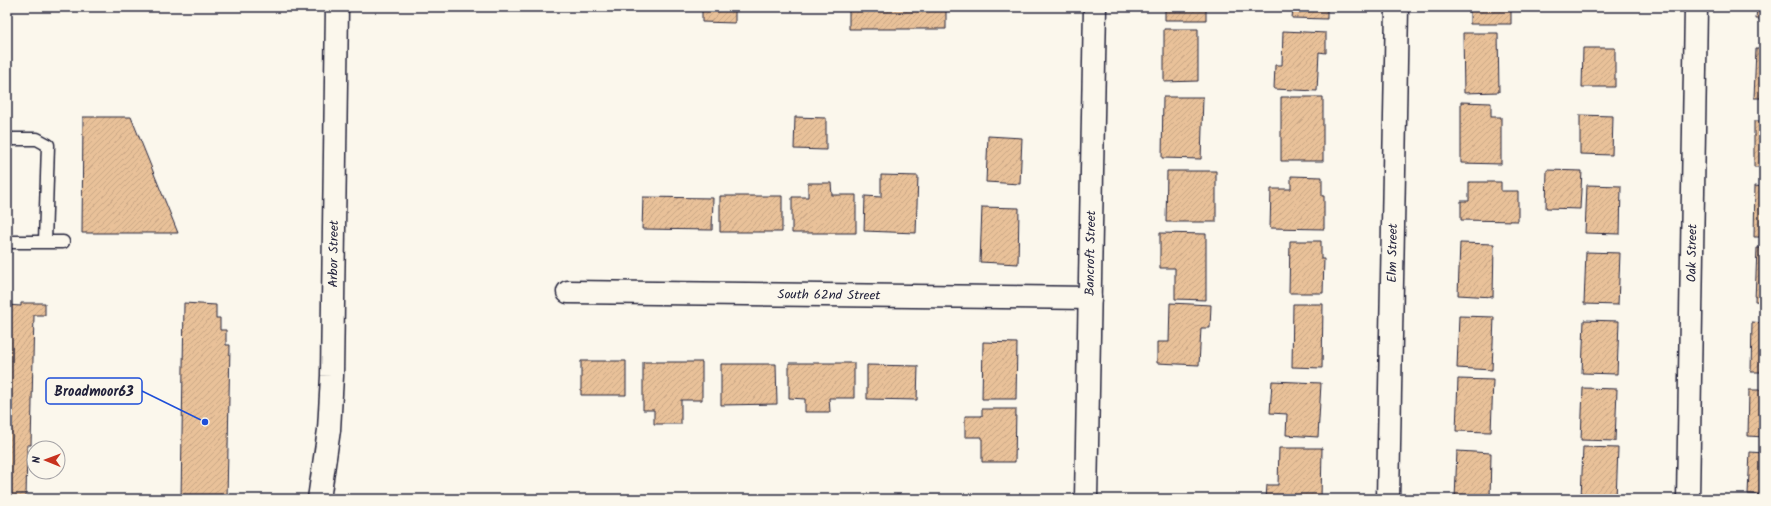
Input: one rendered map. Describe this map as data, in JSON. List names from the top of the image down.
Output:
{
  "streets": {
    "street": [
      "Arbor Street",
      "Bancroft Street",
      "Elm Street",
      "Oak Street",
      "South 62nd Street"
    ]
  },
  "crossings": [
    ["Bancroft Street", "South 62nd Street"]
  ],
  "places": ["Broadmoor63"],
  "north": "left"
}
